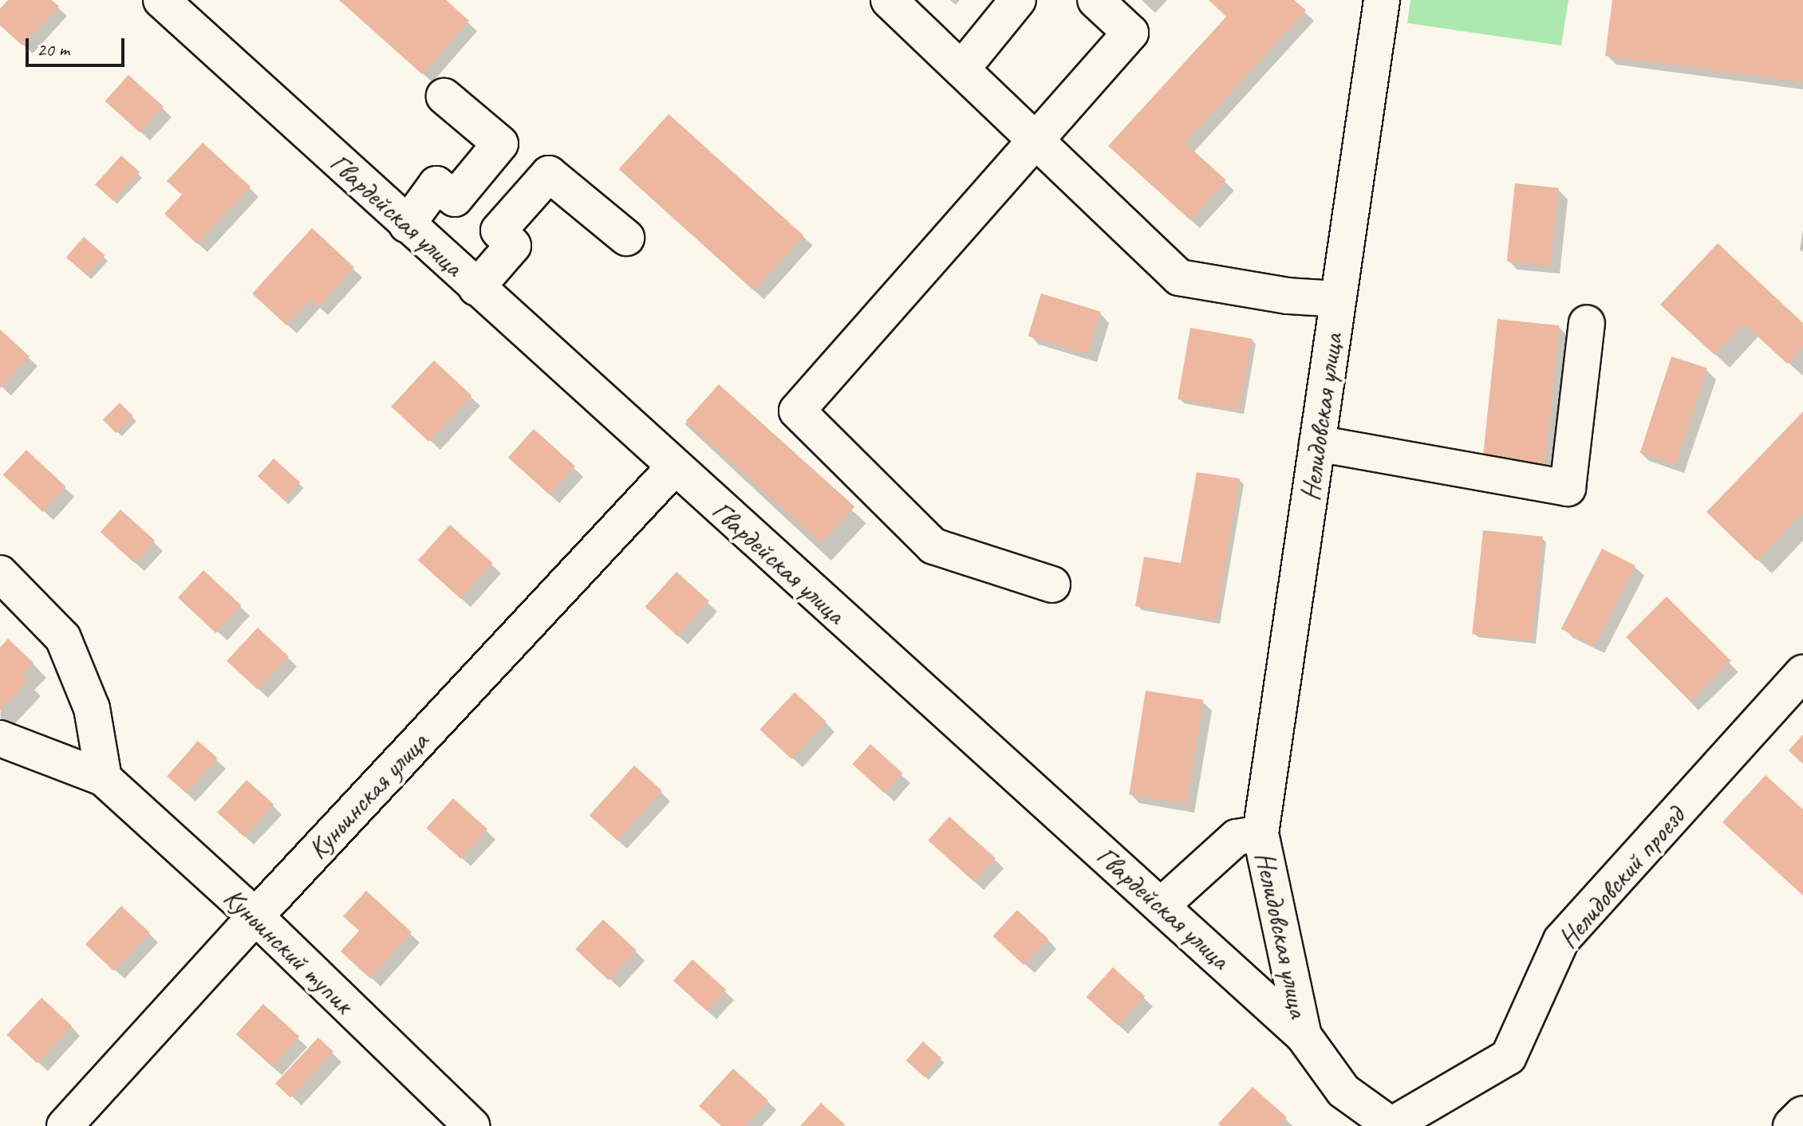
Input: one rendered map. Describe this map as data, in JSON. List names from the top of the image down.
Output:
{
  "streets": {
    "street": [
      "Гвардейская улица",
      "Нелидовская улица",
      "Куньинская улица",
      "Нелидовский проезд",
      "Куньинский тупик"
    ]
  },
  "crossings": [
    ["Гвардейская улица", "Нелидовская улица"],
    ["Гвардейская улица", "Куньинская улица"],
    ["Гвардейская улица", "Нелидовский проезд"],
    ["Куньинская улица", "Куньинский тупик"]
  ],
  "scale_bar": "20 m"
}
